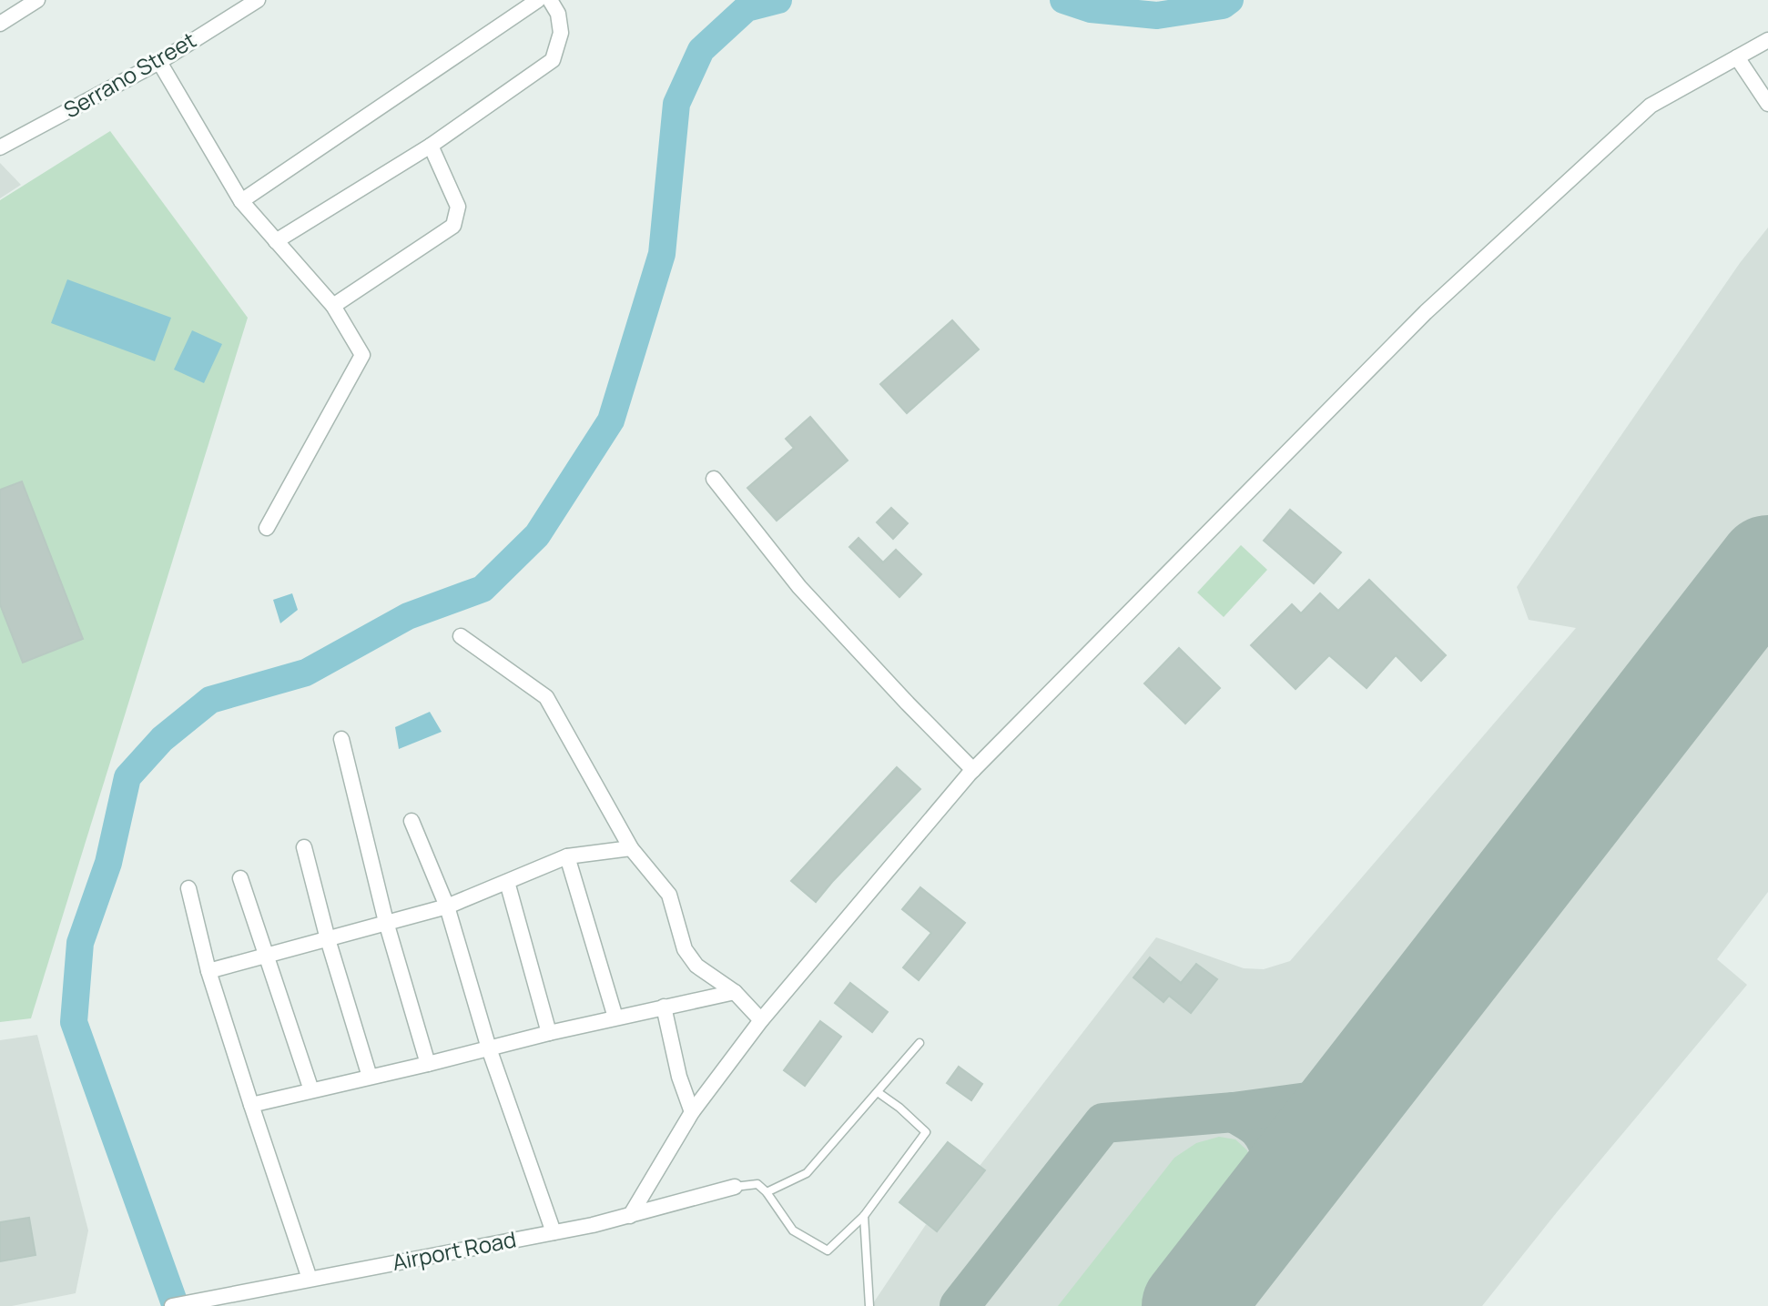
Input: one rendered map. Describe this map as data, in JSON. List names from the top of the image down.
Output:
{
  "streets": {
    "street": ["Serrano Street", "Airport Road"]
  }
}
